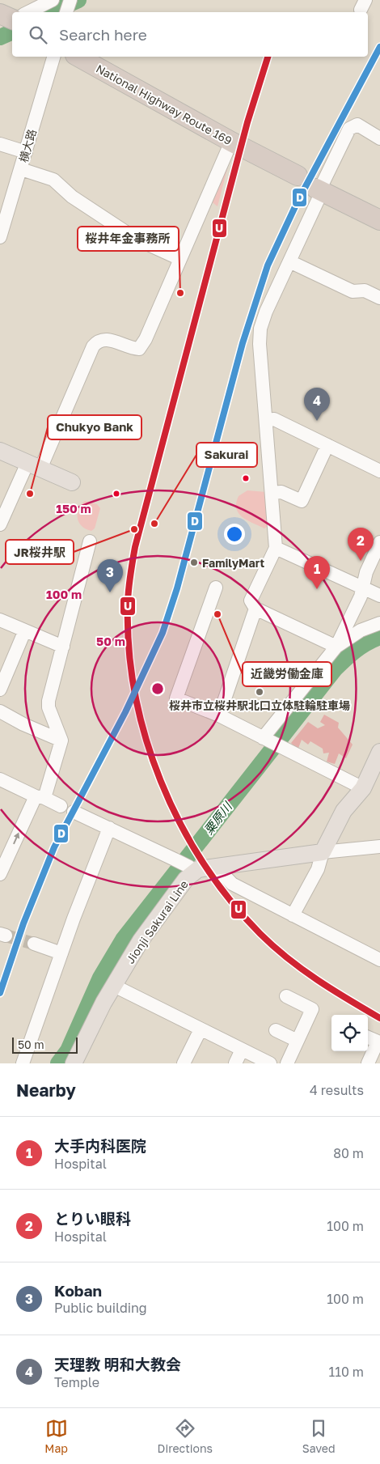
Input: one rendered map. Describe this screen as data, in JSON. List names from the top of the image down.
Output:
{
  "streets": {
    "highway": ["National Highway Route 169"],
    "main road": ["Jionji Sakurai Line"],
    "street": ["横大路"]
  },
  "water": ["粟原川"],
  "places": [
    "桜井年金事務所",
    "Chukyo Bank",
    "Sakurai",
    "JR桜井駅",
    "FamilyMart",
    "近畿労働金庫",
    "桜井市立桜井駅北口立体駐輪駐車場"
  ],
  "lines": ["transit line D", "transit line U"],
  "scale_bar": "50 m",
  "page": {
    "search": "Search here",
    "pins": [
      "4",
      "2",
      "1",
      "3"
    ],
    "scale": "50 m",
    "heading": ["Nearby", "4 results"],
    "list": [
      {
        "mark": "1",
        "name": "大手内科医院",
        "note": "Hospital",
        "value": "80 m"
      },
      {
        "mark": "2",
        "name": "とりい眼科",
        "note": "Hospital",
        "value": "100 m"
      },
      {
        "mark": "3",
        "name": "Koban",
        "note": "Public building",
        "value": "100 m"
      },
      {
        "mark": "4",
        "name": "天理教 明和大教会",
        "note": "Temple",
        "value": "110 m"
      }
    ],
    "nav": ["Map", "Directions", "Saved"]
  },
  "rings": ["150 m", "100 m", "50 m"]
}
